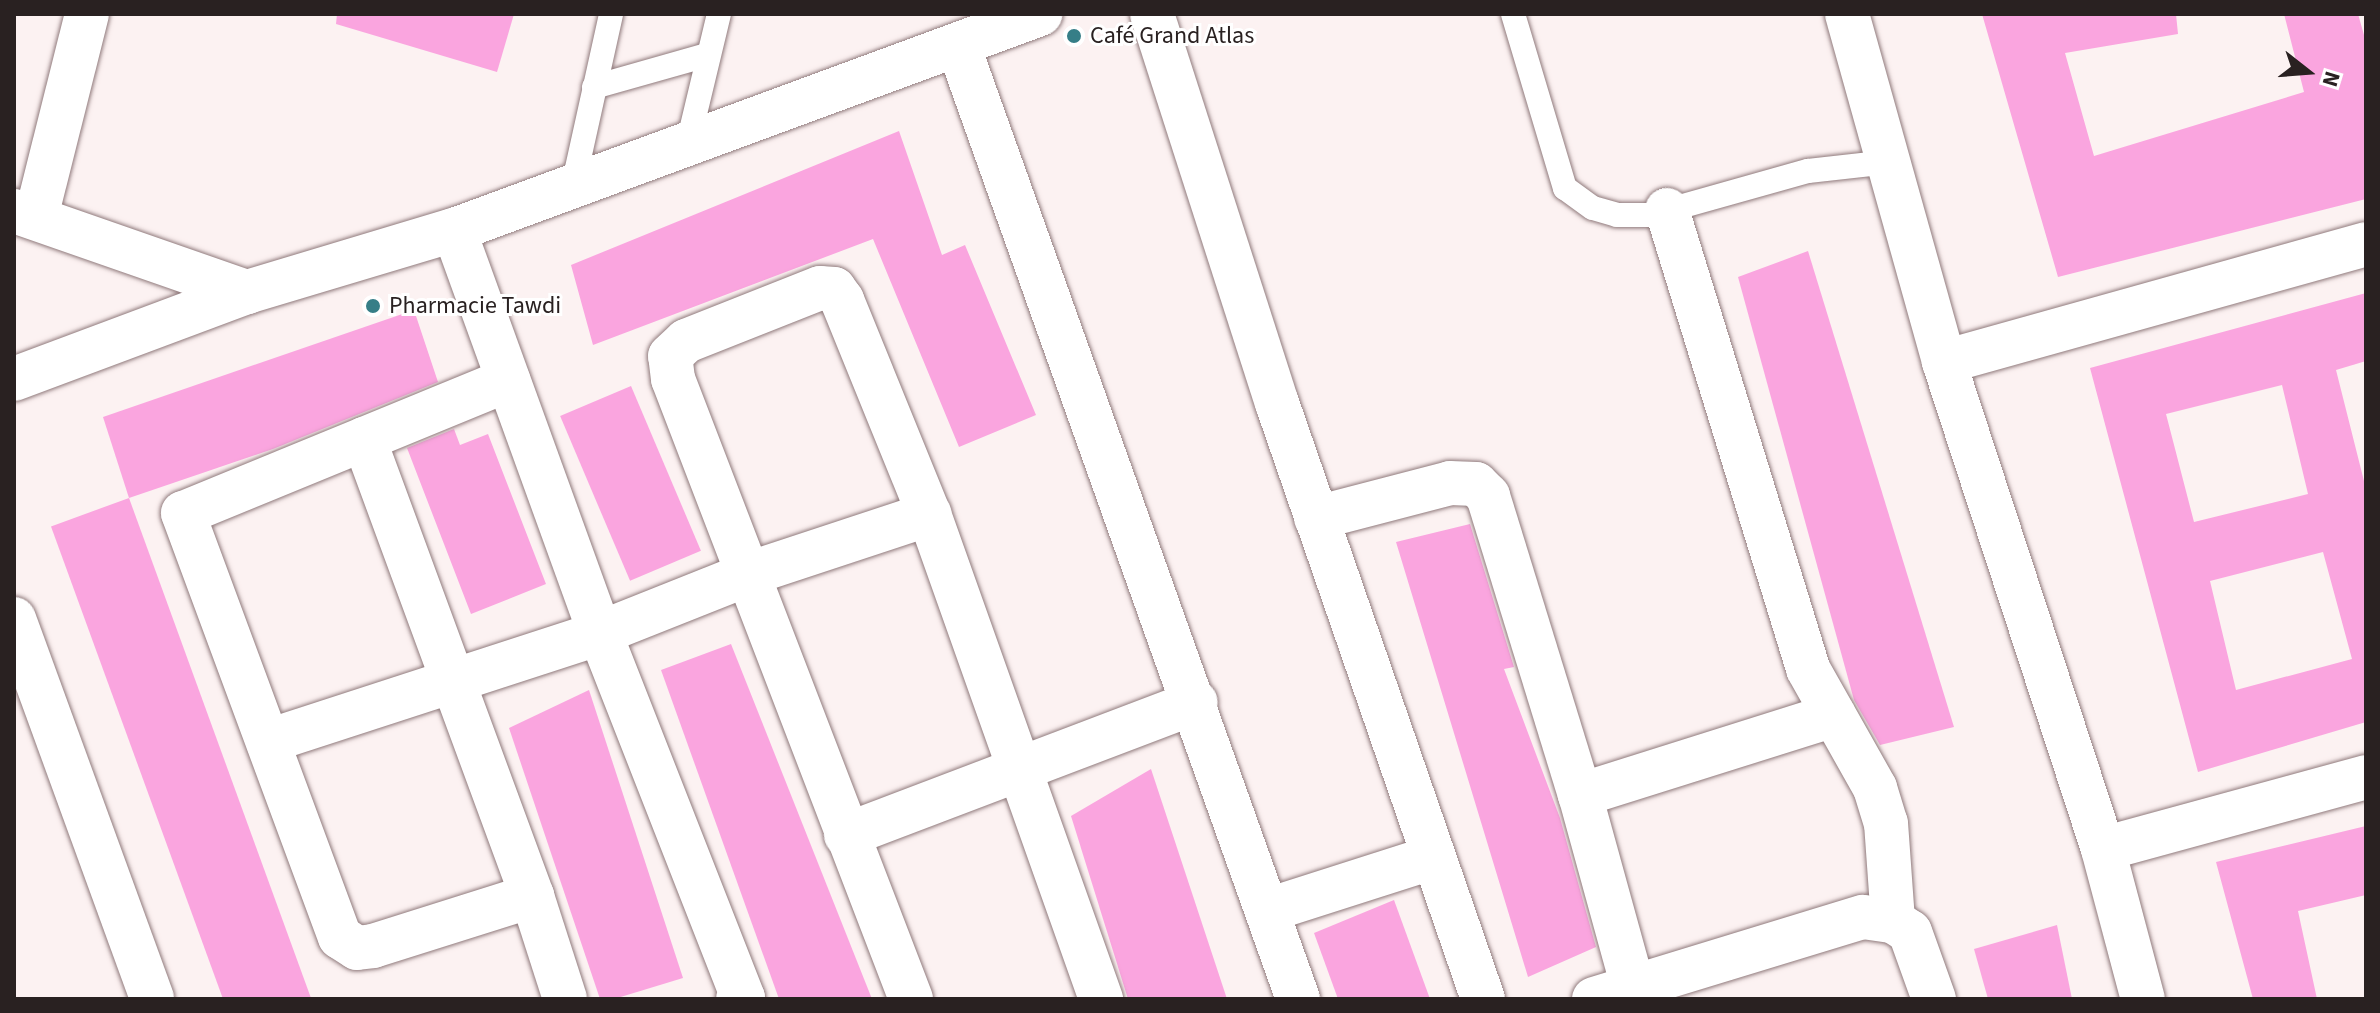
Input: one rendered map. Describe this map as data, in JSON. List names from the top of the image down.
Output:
{
  "places": ["Café Grand Atlas", "Pharmacie Tawdi"],
  "north": "right"
}
